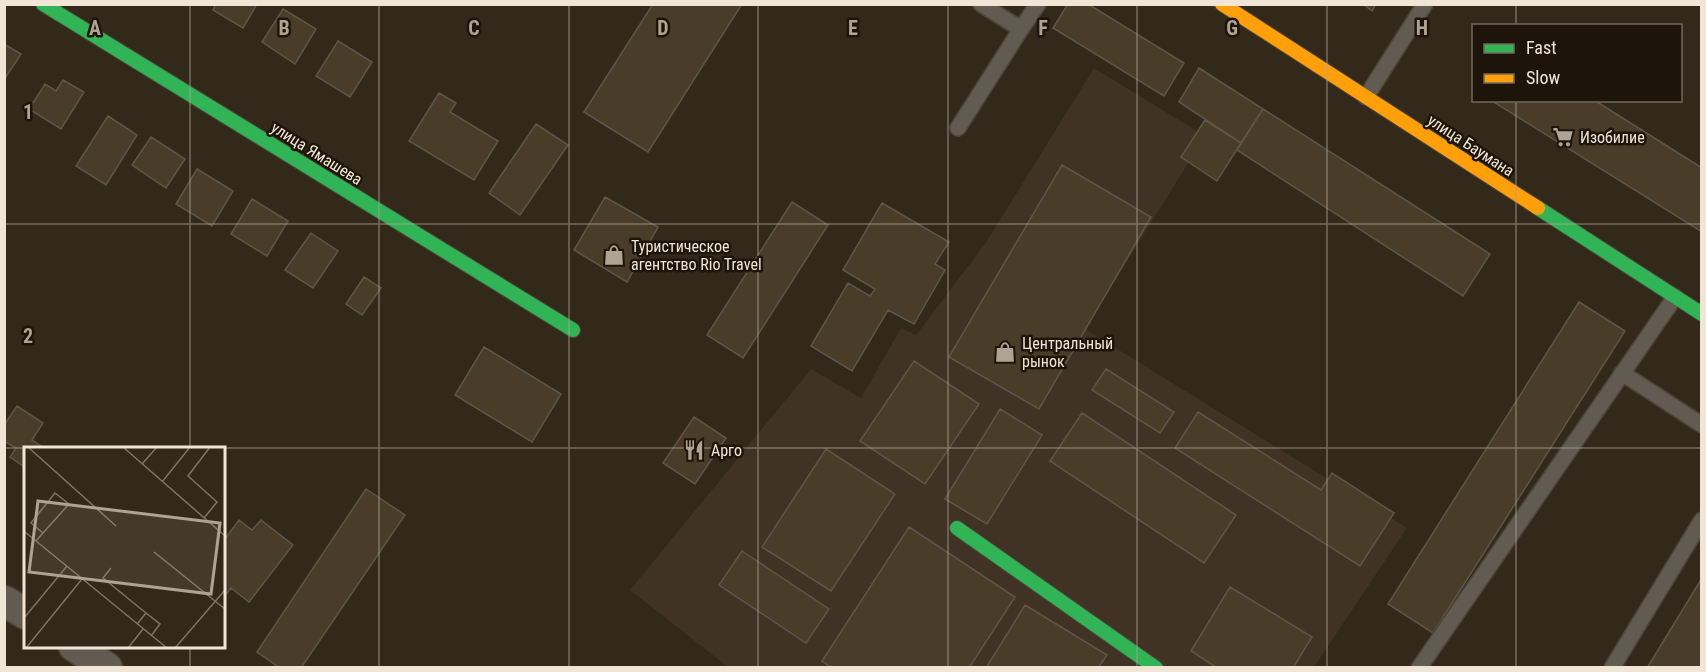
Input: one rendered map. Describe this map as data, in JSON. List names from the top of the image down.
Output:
{
  "streets": {
    "street": ["улица Баумана", "улица Ямашева"]
  },
  "places": {
    "supermarket": ["Изобилие"],
    "shop": ["Туристическое агентство Rio Travel", "Центральный рынок"],
    "restaurant": ["Арго"]
  },
  "legend": ["Fast", "Slow"],
  "grid": {
    "columns": [
      "A",
      "B",
      "C",
      "D",
      "E",
      "F",
      "G",
      "H"
    ],
    "rows": ["1", "2"]
  }
}
